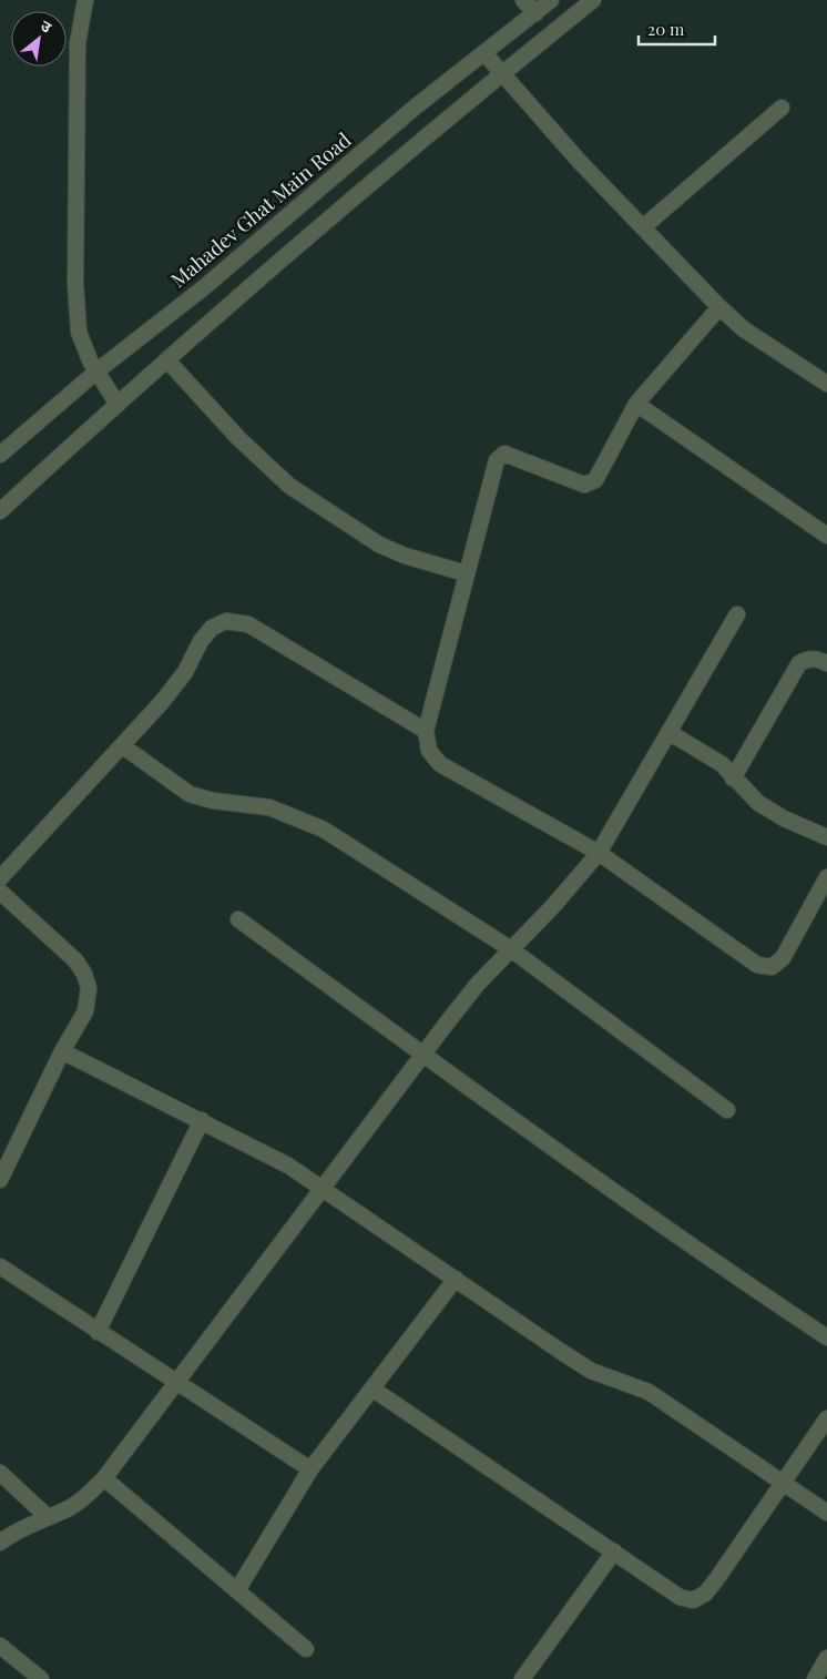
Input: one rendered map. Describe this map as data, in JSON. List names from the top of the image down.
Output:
{
  "streets": {
    "street": ["Mahadev Ghat Main Road"]
  },
  "scale_bar": "20 m",
  "north": "top right"
}
